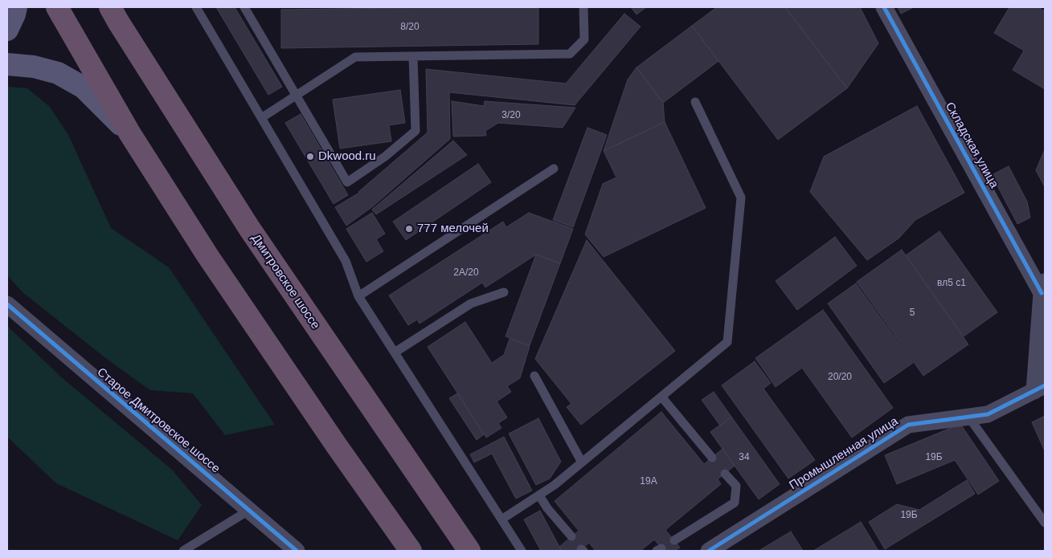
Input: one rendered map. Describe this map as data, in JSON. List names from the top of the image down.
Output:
{
  "streets": {
    "highway": ["Дмитровское шоссе"],
    "street": ["Складская улица", "Старое Дмитровское шоссе", "Промышленная улица"]
  },
  "places": ["Dkwood.ru", "777 мелочей"],
  "house_numbers": [
    "8/20",
    "3/20",
    "2А/20",
    "вл5 с1",
    "5",
    "20/20",
    "34",
    "19Б",
    "19А",
    "19Б"
  ]
}
